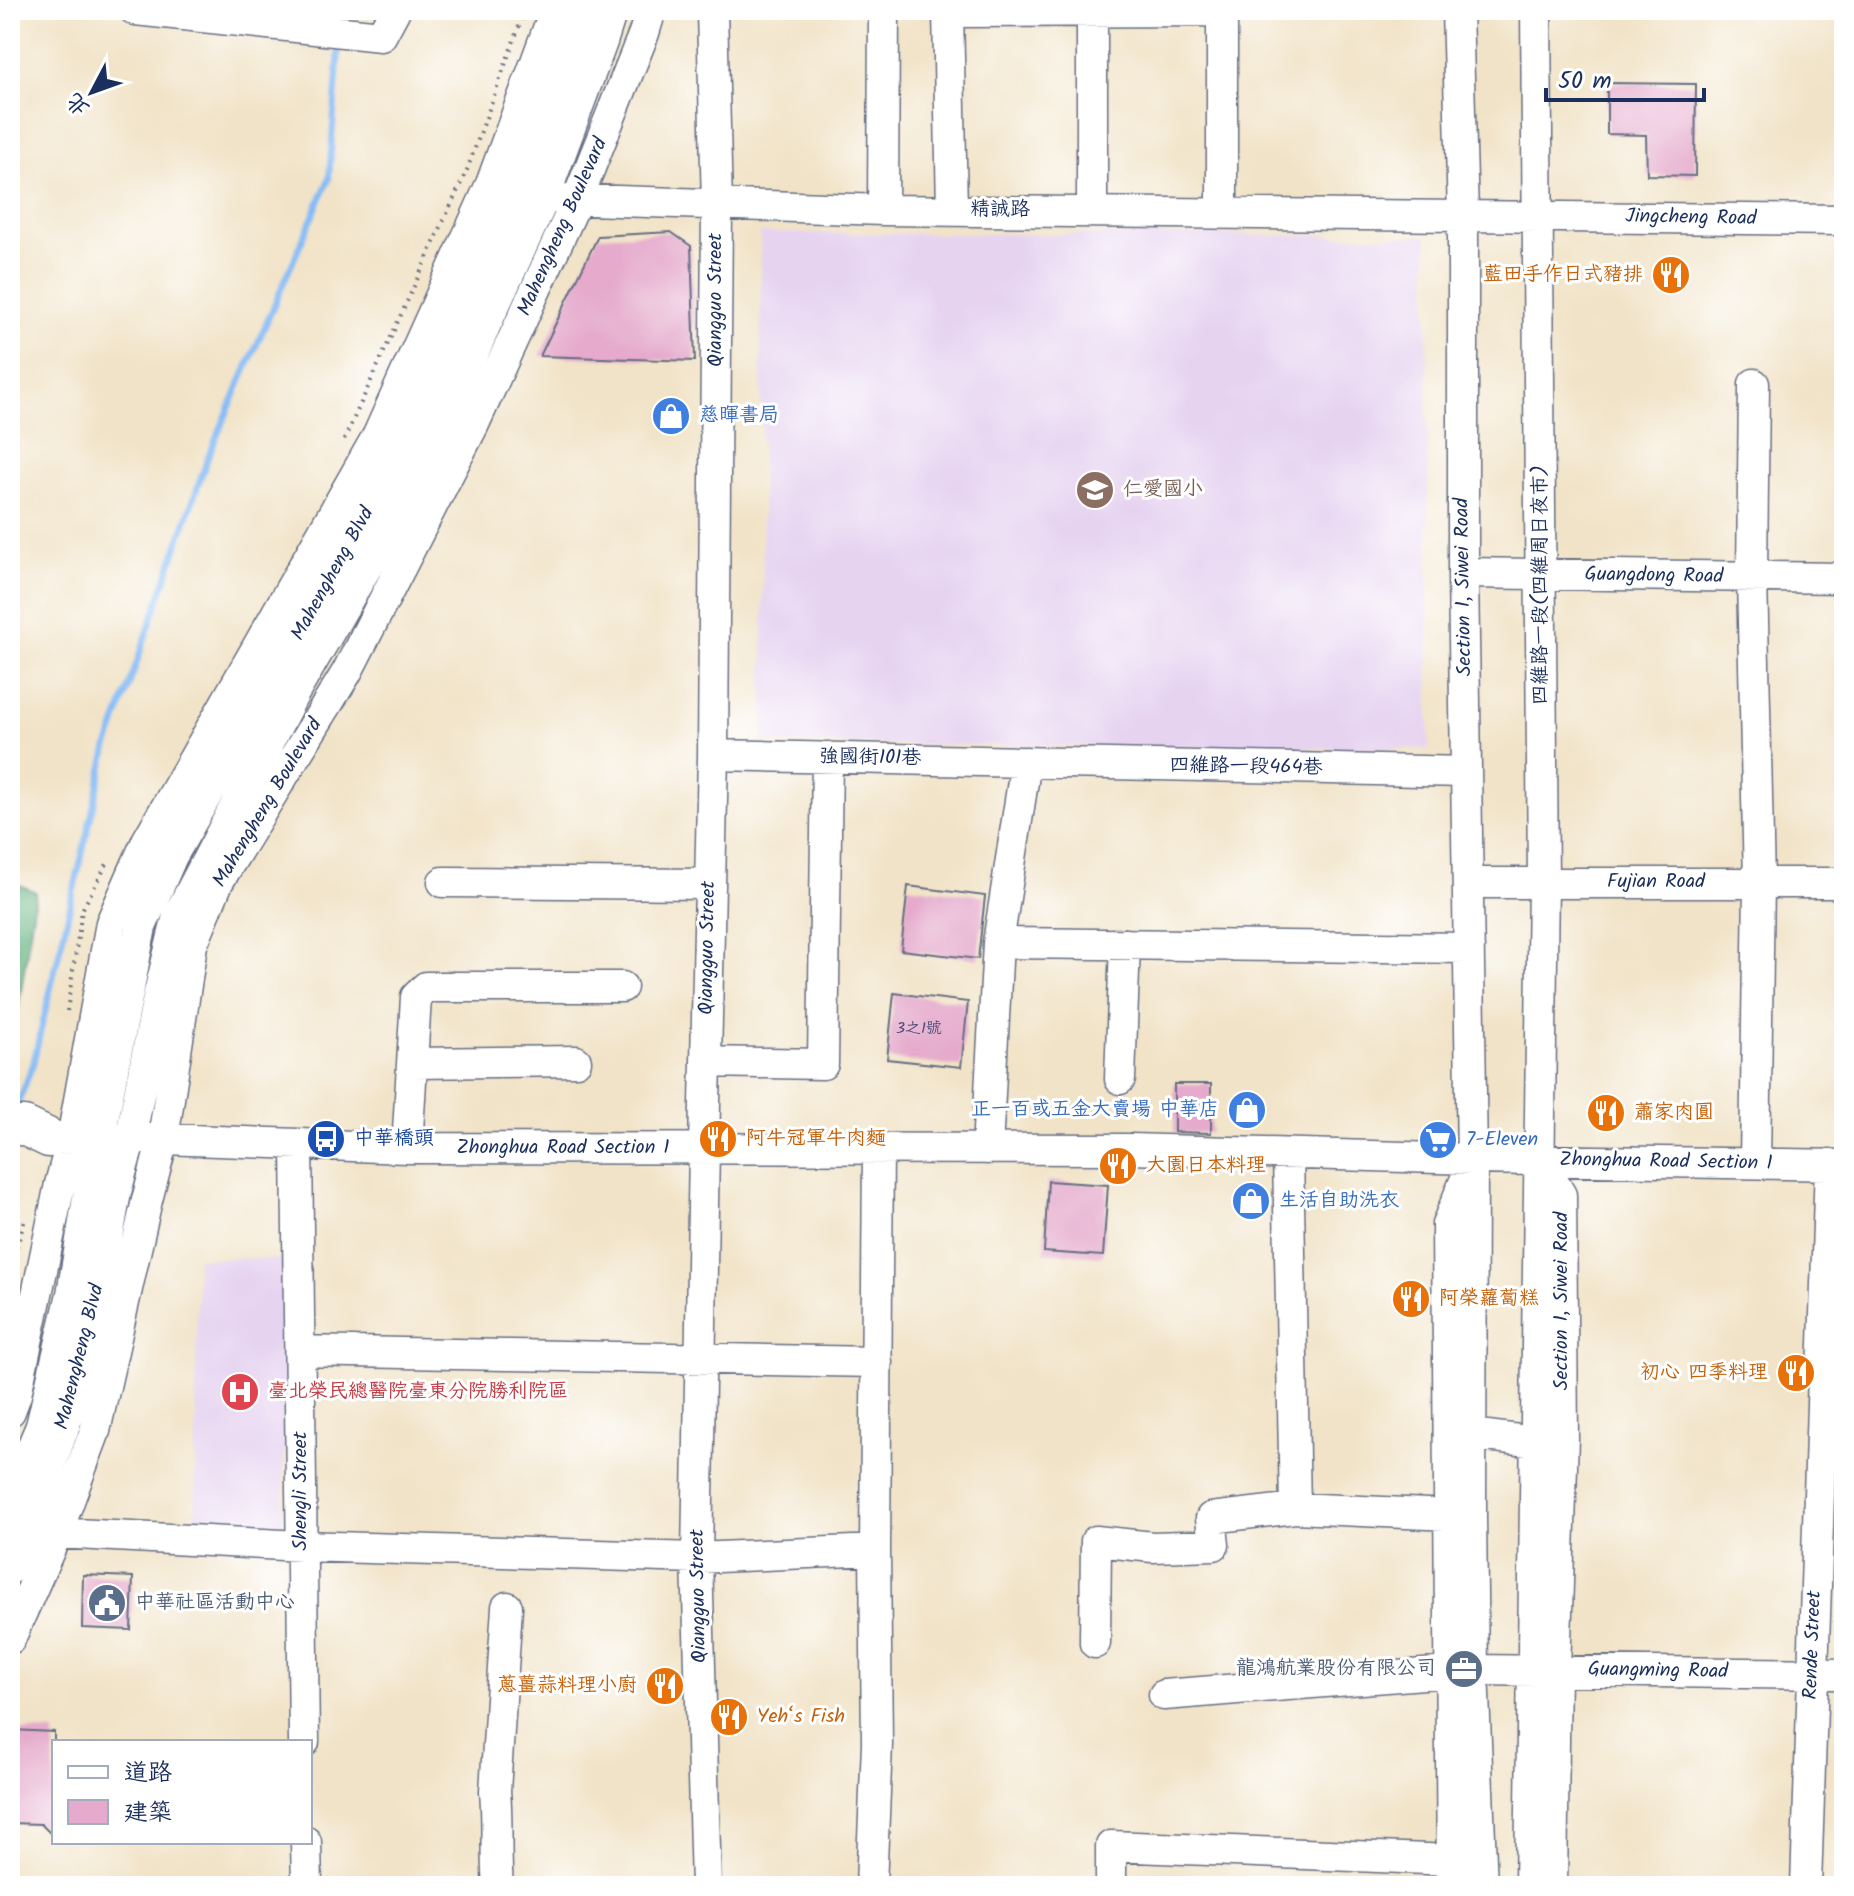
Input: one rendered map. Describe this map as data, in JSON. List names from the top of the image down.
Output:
{
  "streets": {
    "street": [
      "精誠路",
      "Jingcheng Road",
      "Mahengheng Boulevard",
      "Qiangguo Street",
      "Mahengheng Blvd",
      "Guangdong Road",
      "四維路一段(四維周日夜市)",
      "Section 1, Siwei Road",
      "強國街101巷",
      "四維路一段464巷",
      "Fujian Road",
      "Zhonghua Road Section 1",
      "Shengli Street",
      "Rende Street",
      "Guangming Road"
    ]
  },
  "crossings": [
    ["精誠路", "Jingcheng Road"],
    ["精誠路", "Mahengheng Boulevard"],
    ["精誠路", "Qiangguo Street"],
    ["精誠路", "四維路一段(四維周日夜市)"],
    ["精誠路", "Section 1, Siwei Road"],
    ["Jingcheng Road", "四維路一段(四維周日夜市)"],
    ["Mahengheng Boulevard", "Mahengheng Blvd"],
    ["Mahengheng Boulevard", "Zhonghua Road Section 1"],
    ["Qiangguo Street", "強國街101巷"],
    ["Qiangguo Street", "Zhonghua Road Section 1"],
    ["Mahengheng Blvd", "Zhonghua Road Section 1"],
    ["Guangdong Road", "四維路一段(四維周日夜市)"],
    ["Guangdong Road", "Section 1, Siwei Road"],
    ["四維路一段(四維周日夜市)", "Section 1, Siwei Road"],
    ["四維路一段(四維周日夜市)", "Fujian Road"],
    ["四維路一段(四維周日夜市)", "Zhonghua Road Section 1"],
    ["Section 1, Siwei Road", "四維路一段464巷"],
    ["Section 1, Siwei Road", "Fujian Road"],
    ["Section 1, Siwei Road", "Zhonghua Road Section 1"],
    ["Section 1, Siwei Road", "Guangming Road"],
    ["強國街101巷", "四維路一段464巷"],
    ["Zhonghua Road Section 1", "Shengli Street"],
    ["Zhonghua Road Section 1", "Rende Street"],
    ["Rende Street", "Guangming Road"]
  ],
  "places": {
    "restaurant": [
      "藍田手作日式豬排",
      "蕭家肉圓",
      "阿牛冠軍牛肉麵",
      "大園日本料理",
      "阿榮蘿蔔糕",
      "初心 四季料理",
      "蔥薑蒜料理小廚",
      "Yeh‘s Fish"
    ],
    "shop": ["慈暉書局", "正一百或五金大賣場 中華店", "生活自助洗衣"],
    "school or university": ["仁愛國小"],
    "bus stop": ["中華橋頭"],
    "supermarket": ["7-Eleven"],
    "hospital": ["臺北榮民總醫院臺東分院勝利院區"],
    "public building": ["中華社區活動中心"],
    "office": ["龍鴻航業股份有限公司"]
  },
  "house_numbers": ["3之1號"],
  "legend": ["道路", "建築"],
  "scale_bar": "50 m",
  "north": "bottom left"
}
